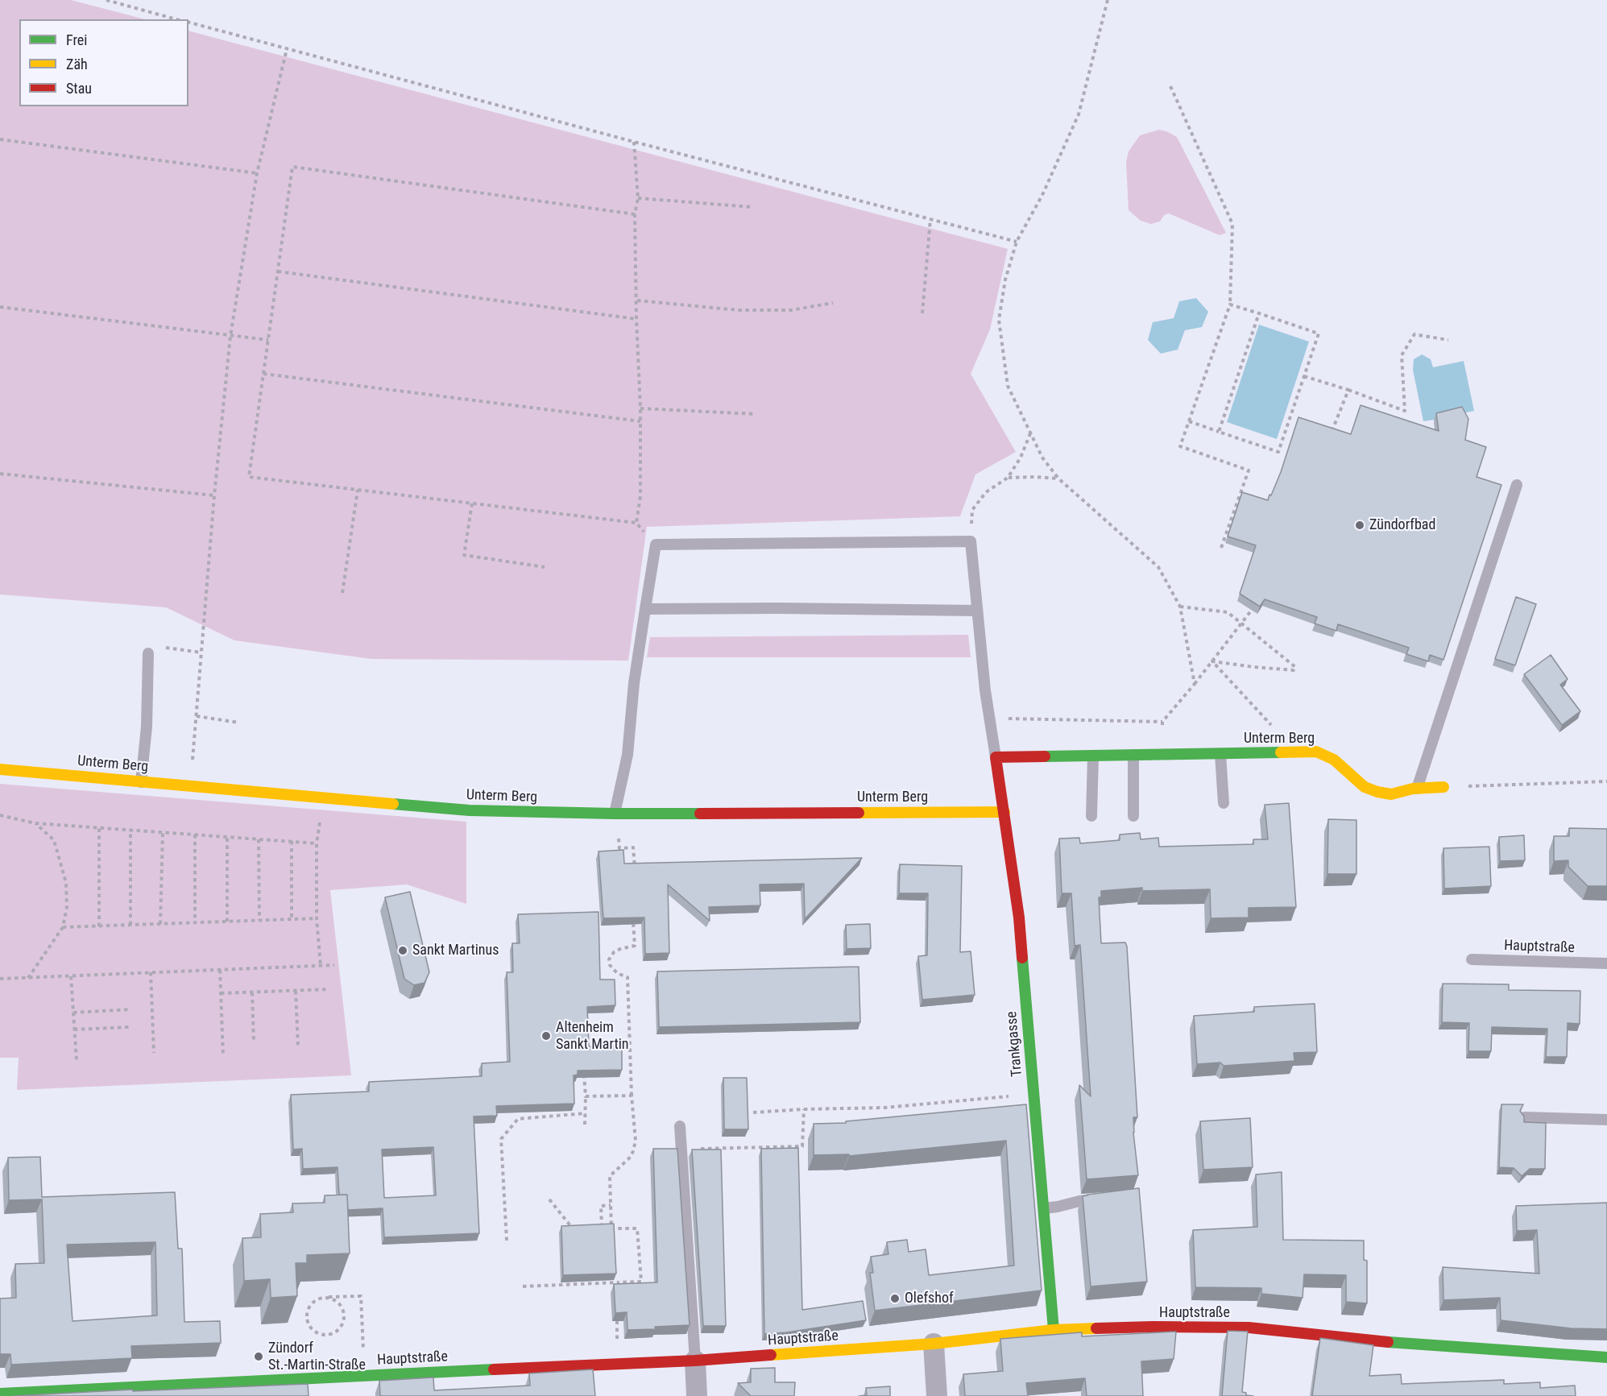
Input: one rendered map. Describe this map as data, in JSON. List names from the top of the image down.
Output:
{
  "streets": {
    "street": ["Unterm Berg", "Hauptstraße", "Trankgasse"]
  },
  "crossings": [
    ["Unterm Berg", "Trankgasse"],
    ["Hauptstraße", "Trankgasse"]
  ],
  "places": [
    "Zündorfbad",
    "Sankt Martinus",
    "Altenheim Sankt Martin",
    "Olefshof",
    "Zündorf St.-Martin-Straße"
  ],
  "legend": ["Frei", "Zäh", "Stau"]
}
